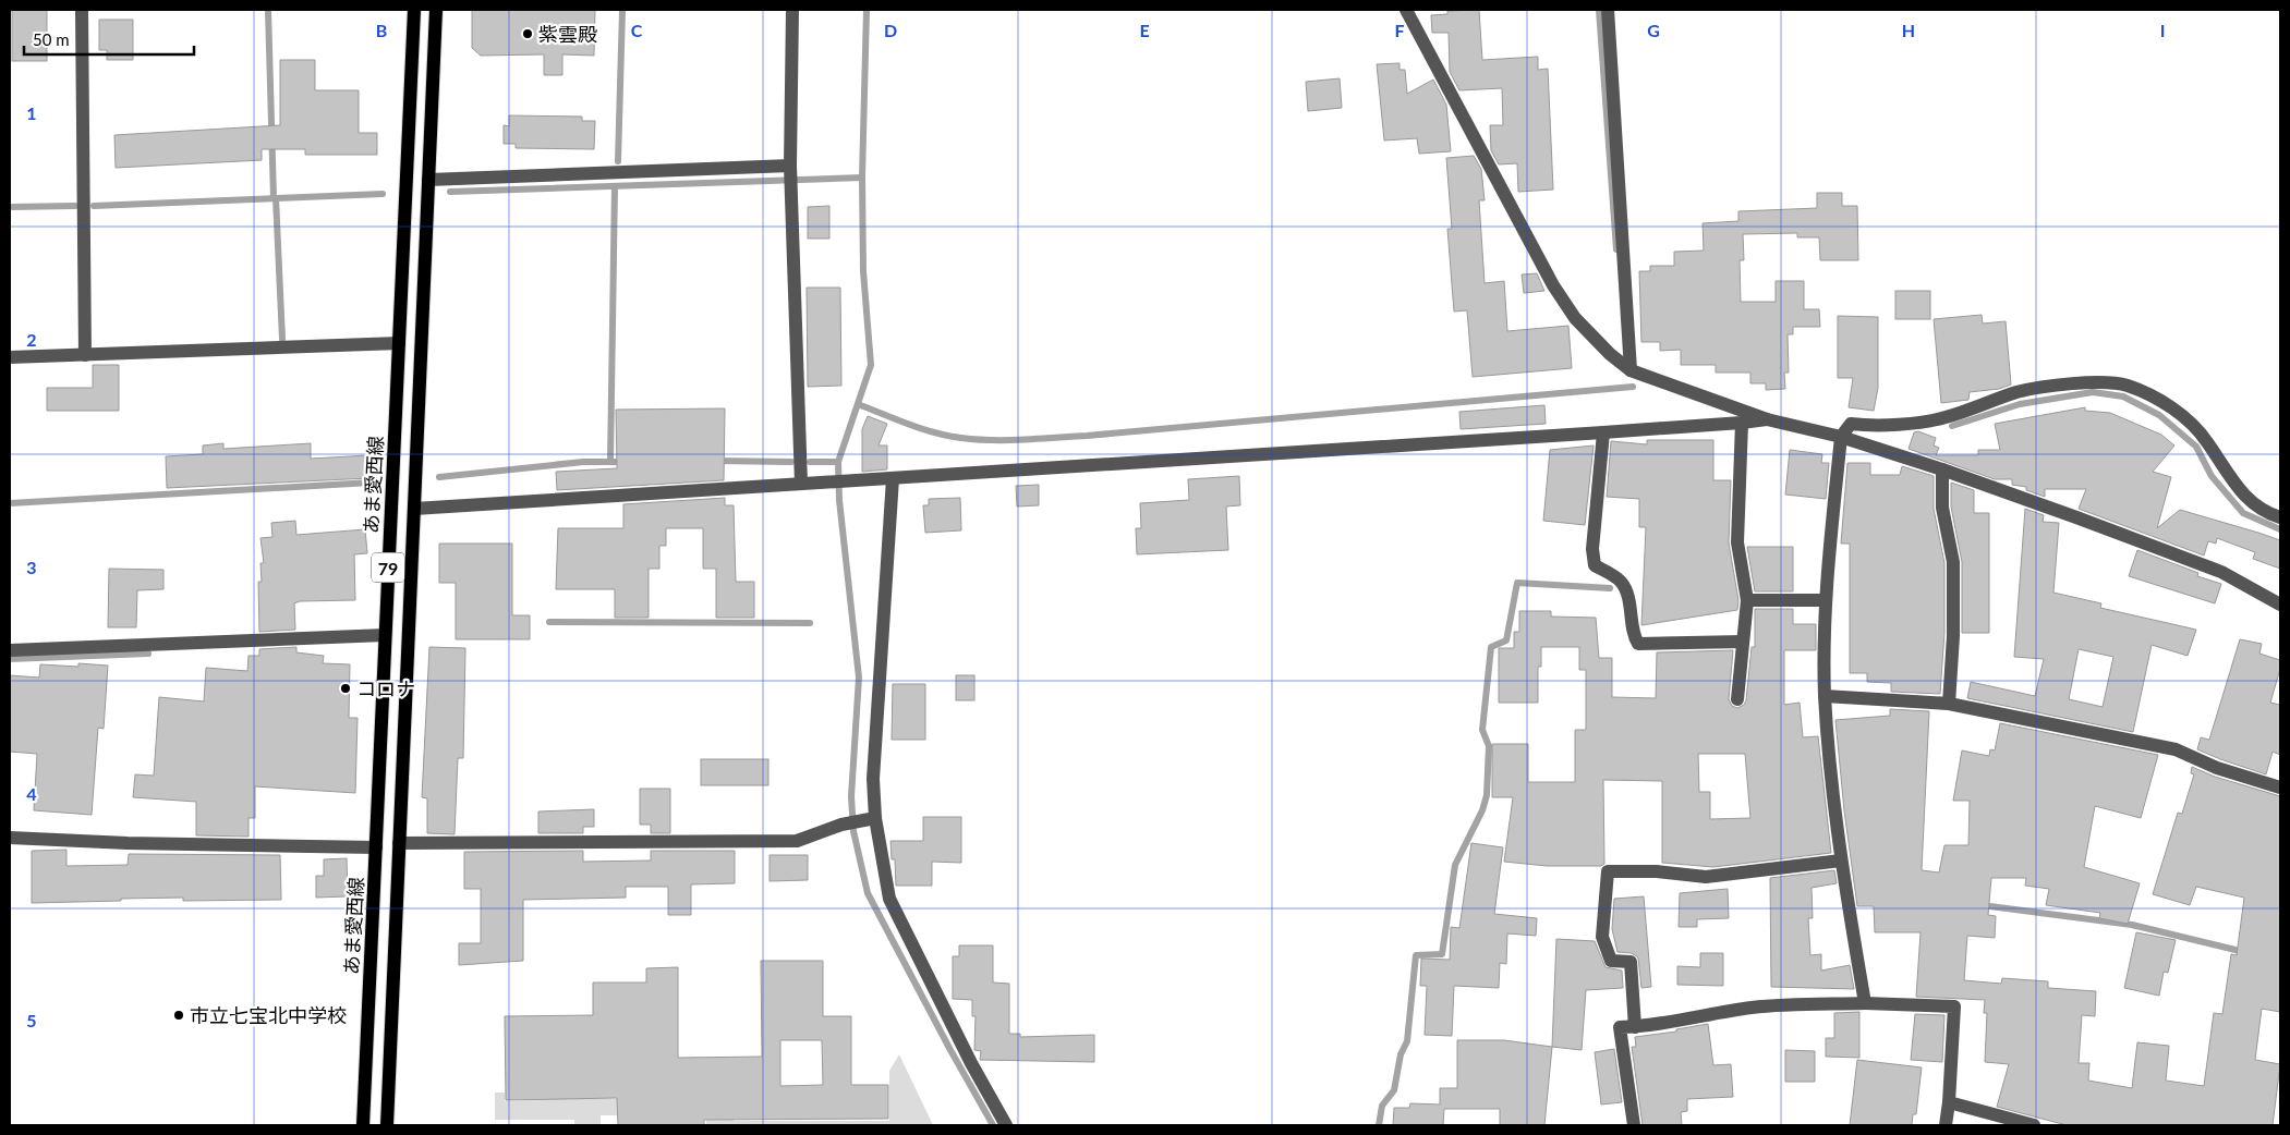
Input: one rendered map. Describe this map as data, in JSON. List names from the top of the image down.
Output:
{
  "streets": {
    "main road": ["あま愛西線", "79"]
  },
  "places": ["紫雲殿", "コロナ", "市立七宝北中学校"],
  "scale_bar": "50 m",
  "grid": {
    "columns": [
      "B",
      "C",
      "D",
      "E",
      "F",
      "G",
      "H",
      "I"
    ],
    "rows": [
      "1",
      "2",
      "3",
      "4",
      "5"
    ]
  }
}
